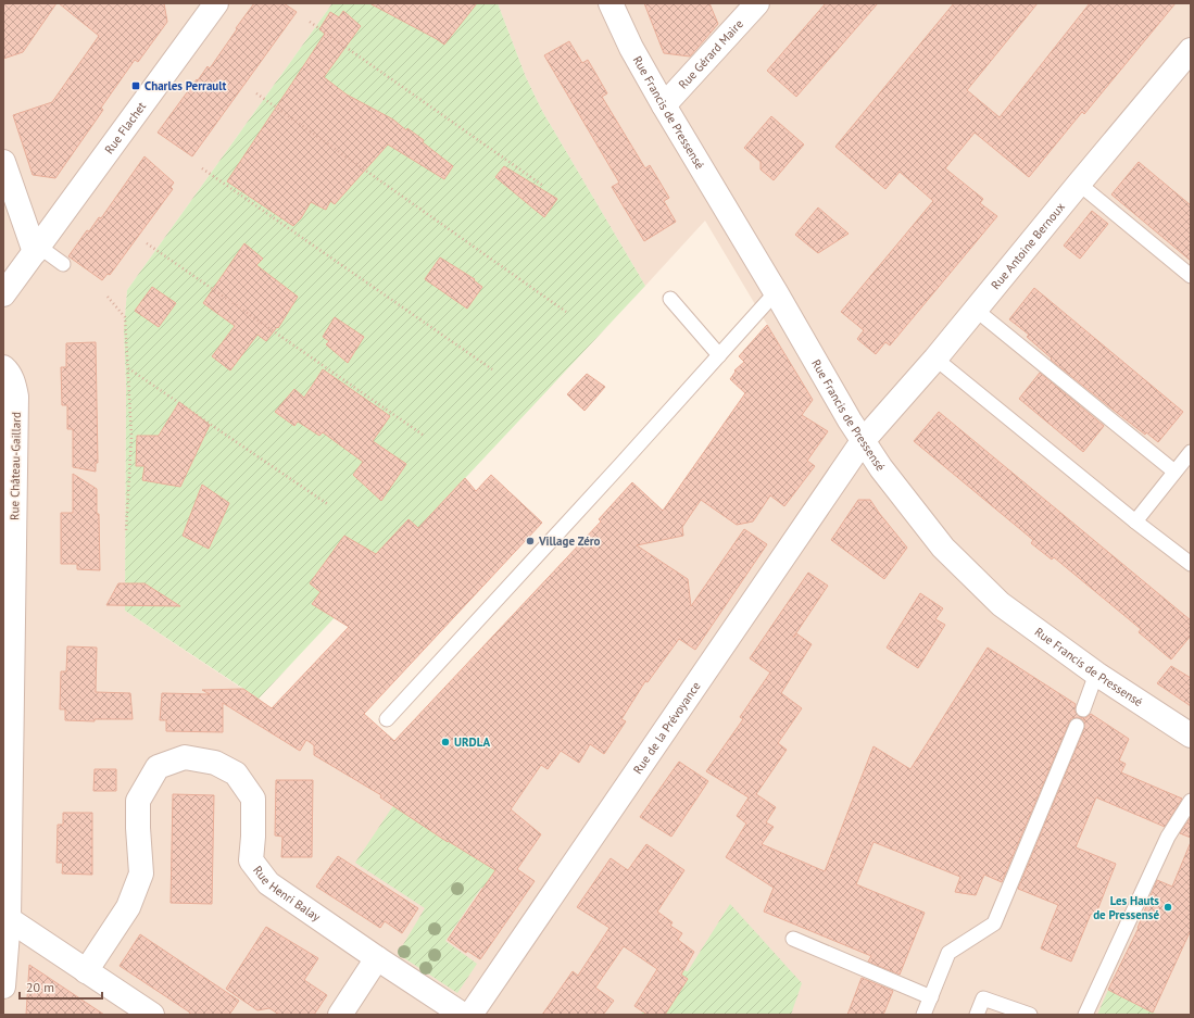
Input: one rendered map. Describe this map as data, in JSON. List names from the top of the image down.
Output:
{
  "streets": {
    "street": [
      "Rue Gérard Maire",
      "Rue Francis de Pressensé",
      "Rue Flachet",
      "Rue Antoine Bernoux",
      "Rue Château-Gaillard",
      "Rue de la Prévoyance",
      "Rue Henri Balay"
    ]
  },
  "crossings": [
    ["Rue Gérard Maire", "Rue Francis de Pressensé"],
    ["Rue Francis de Pressensé", "Rue Antoine Bernoux"],
    ["Rue Francis de Pressensé", "Rue de la Prévoyance"],
    ["Rue Antoine Bernoux", "Rue de la Prévoyance"]
  ],
  "places": {
    "transit": ["Charles Perrault"],
    "other": ["Village Zéro", "URDLA", "Les Hauts de Pressensé"]
  },
  "scale_bar": "20 m"
}
